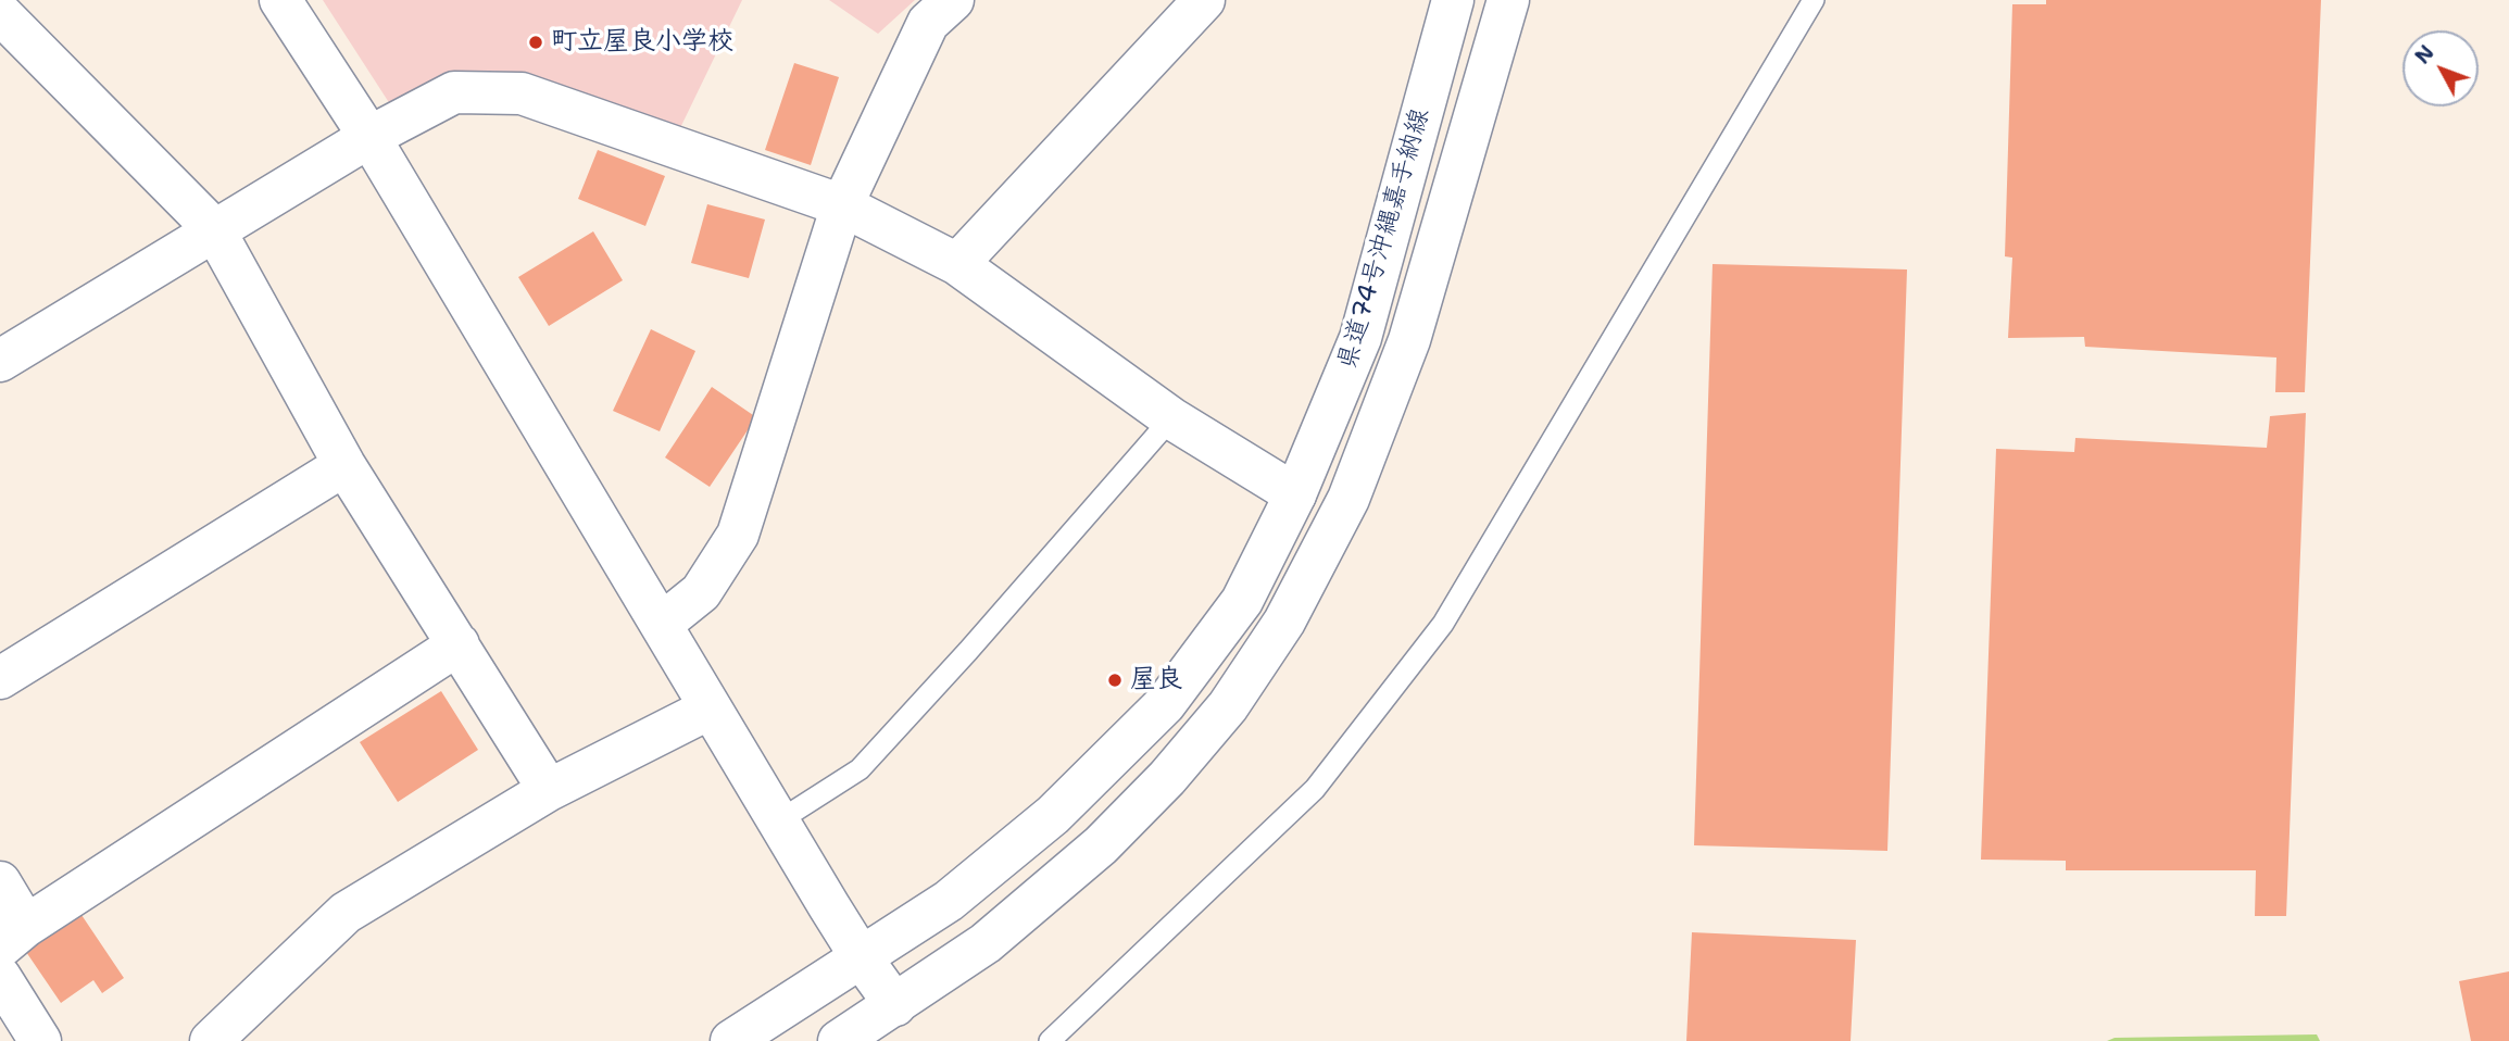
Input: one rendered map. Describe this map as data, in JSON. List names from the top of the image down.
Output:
{
  "streets": {
    "street": ["県道74号沖縄嘉手納線"]
  },
  "places": ["町立屋良小学校", "屋良"],
  "north": "top left"
}
